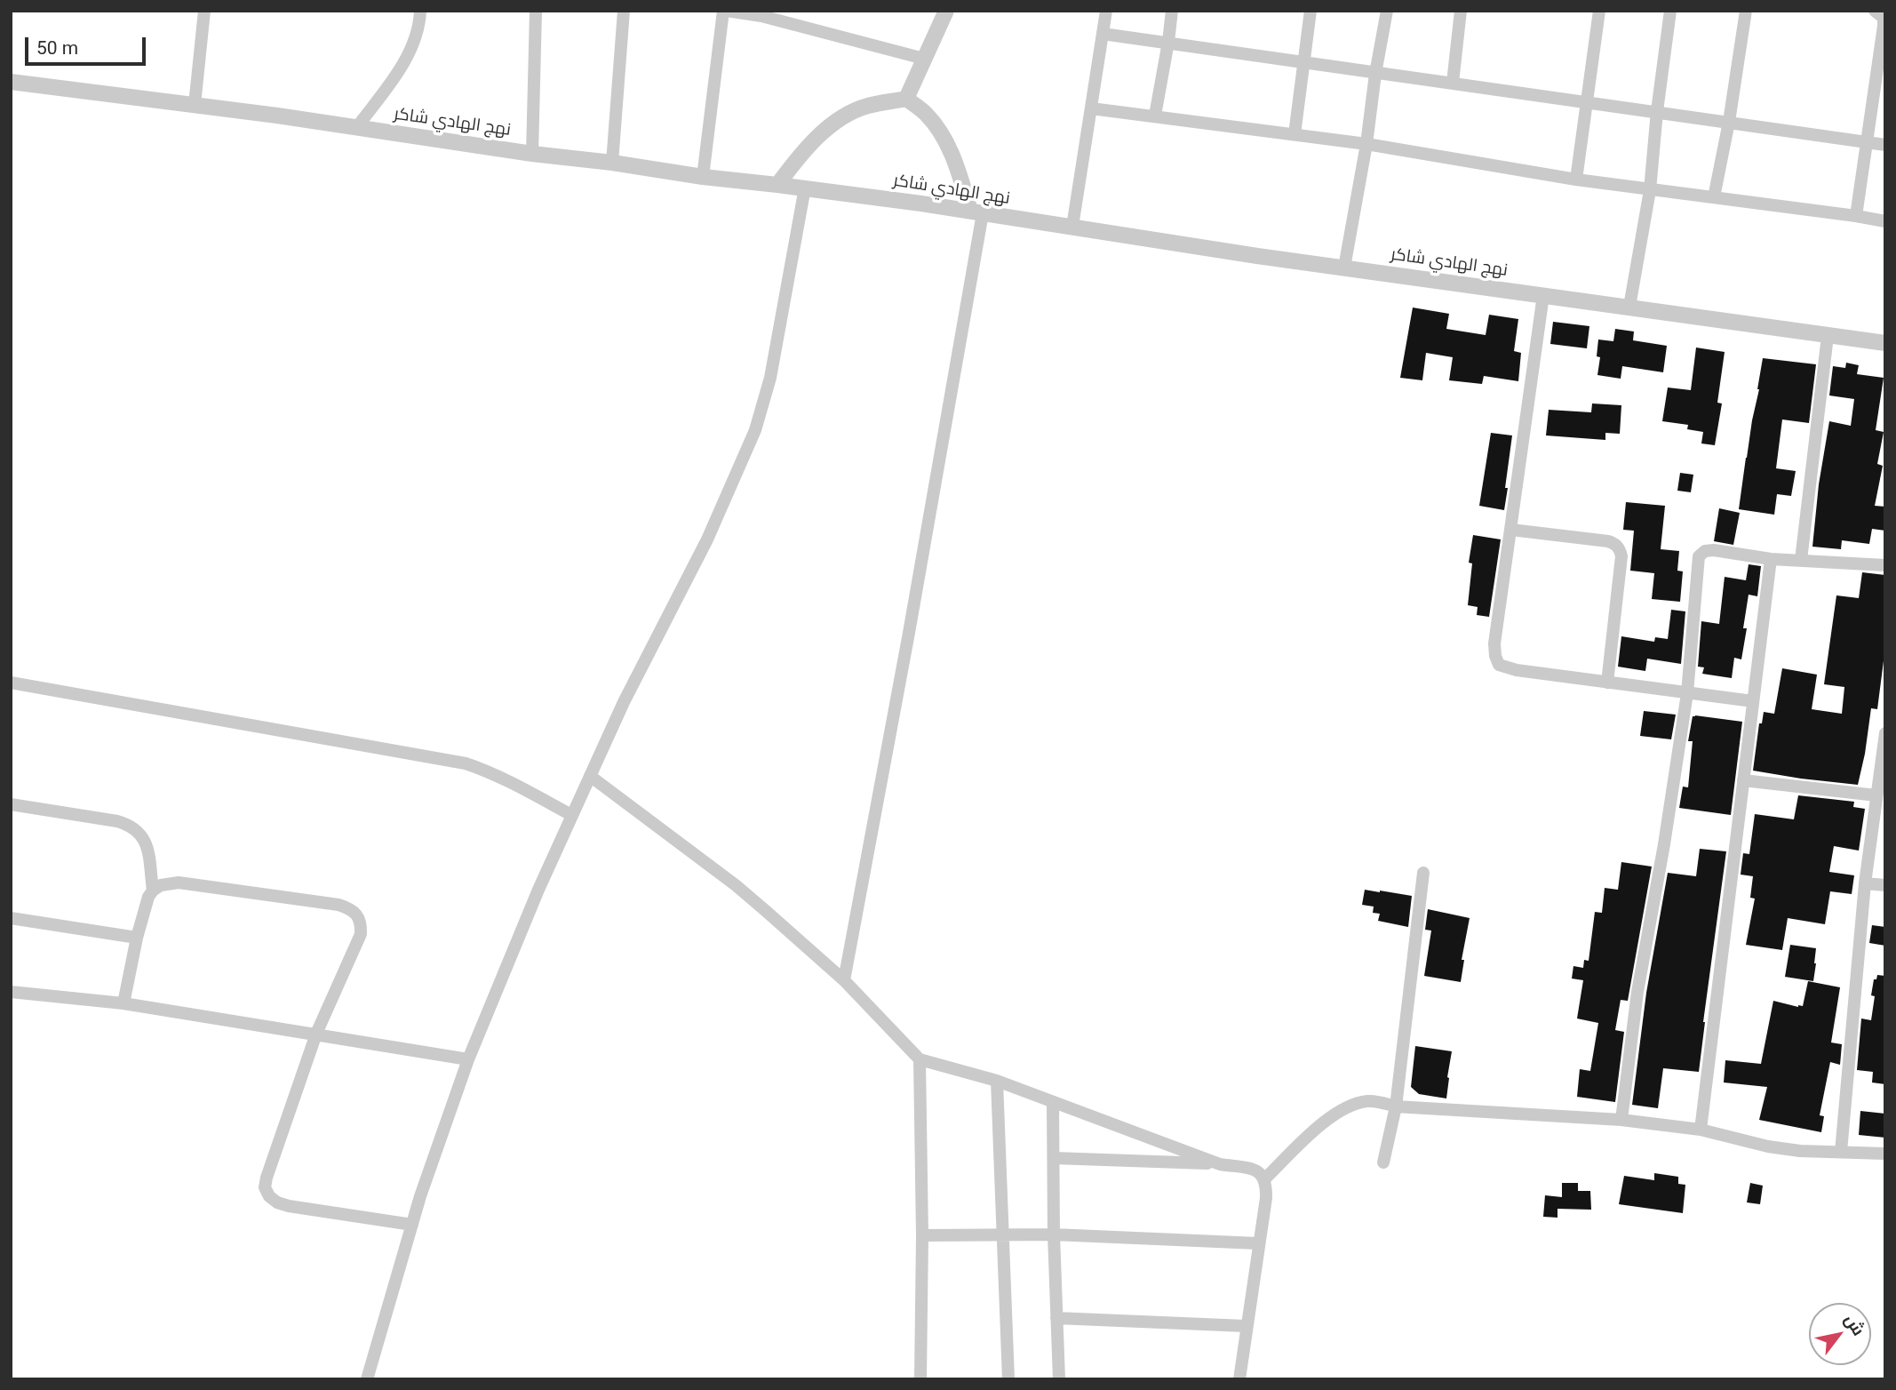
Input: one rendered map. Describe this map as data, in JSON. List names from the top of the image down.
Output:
{
  "streets": {
    "street": ["نهج الهادي شاكر"]
  },
  "scale_bar": "50 m",
  "north": "top right"
}
